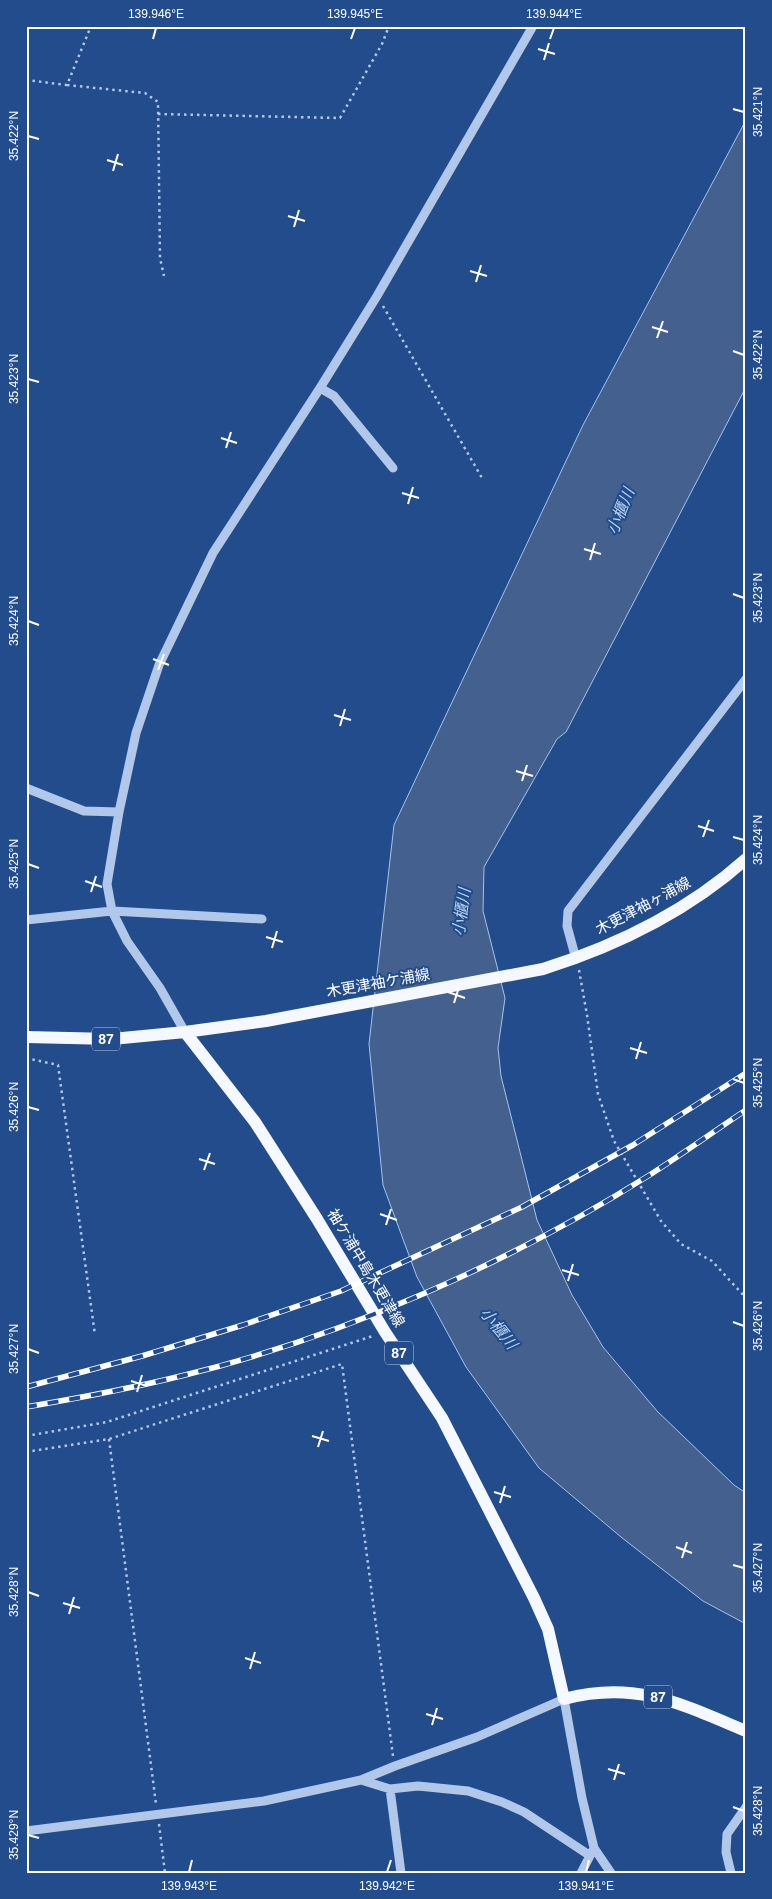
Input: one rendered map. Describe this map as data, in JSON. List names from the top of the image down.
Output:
{
  "streets": {
    "main road": [
      "木更津袖ヶ浦線",
      "木更津袖ケ浦線",
      "87",
      "袖ケ浦中島木更津線"
    ]
  },
  "crossings": [
    ["木更津袖ヶ浦線", "木更津袖ケ浦線"],
    ["木更津袖ケ浦線", "87"],
    ["木更津袖ケ浦線", "袖ケ浦中島木更津線"],
    ["87", "袖ケ浦中島木更津線"]
  ],
  "water": ["小櫃川"],
  "coordinates": [
    "139.946°E",
    "139.945°E",
    "139.944°E",
    "35.421°N",
    "35.422°N",
    "35.423°N",
    "35.424°N",
    "35.425°N",
    "35.426°N",
    "35.427°N",
    "35.428°N",
    "35.429°N",
    "139.943°E",
    "139.942°E",
    "139.941°E"
  ]
}
